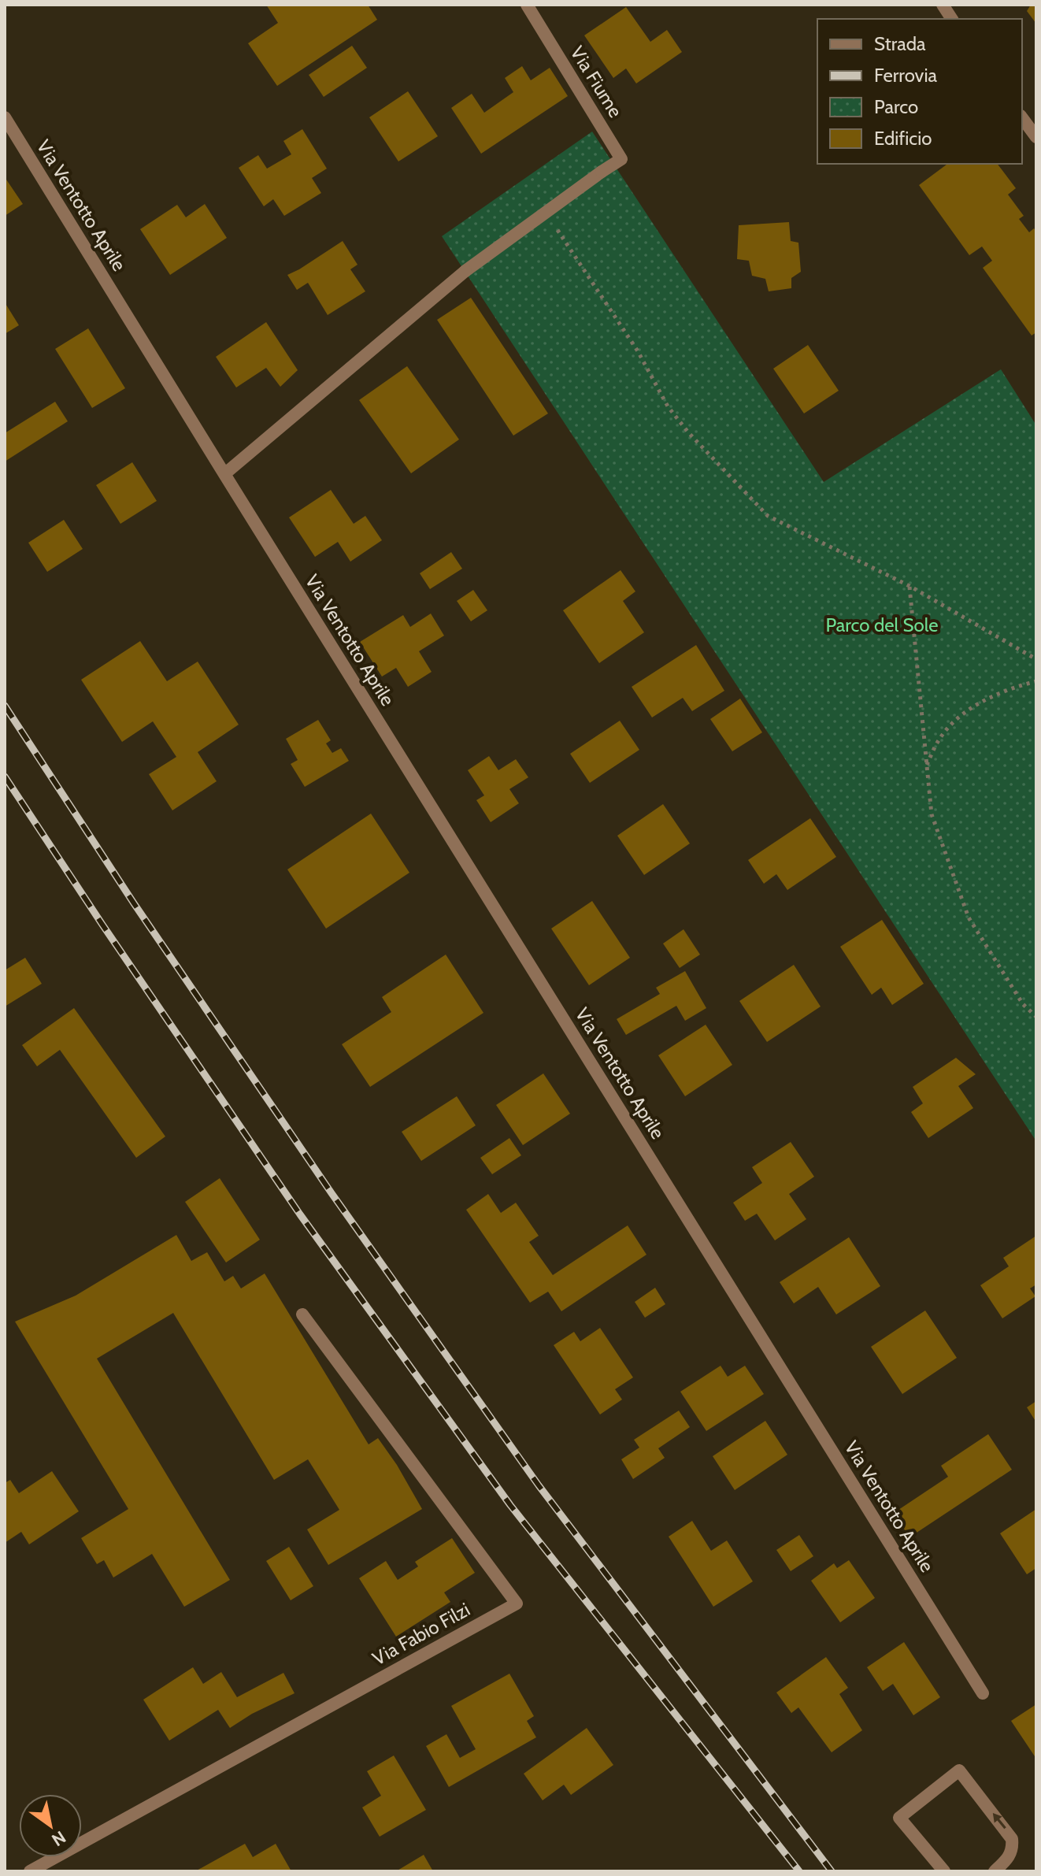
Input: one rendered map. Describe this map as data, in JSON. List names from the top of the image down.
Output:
{
  "streets": {
    "street": ["Via Fiume", "Via Ventotto Aprile", "Via Fabio Filzi"]
  },
  "parks": ["Parco del Sole"],
  "legend": [
    "Strada",
    "Ferrovia",
    "Parco",
    "Edificio"
  ],
  "north": "bottom right"
}
